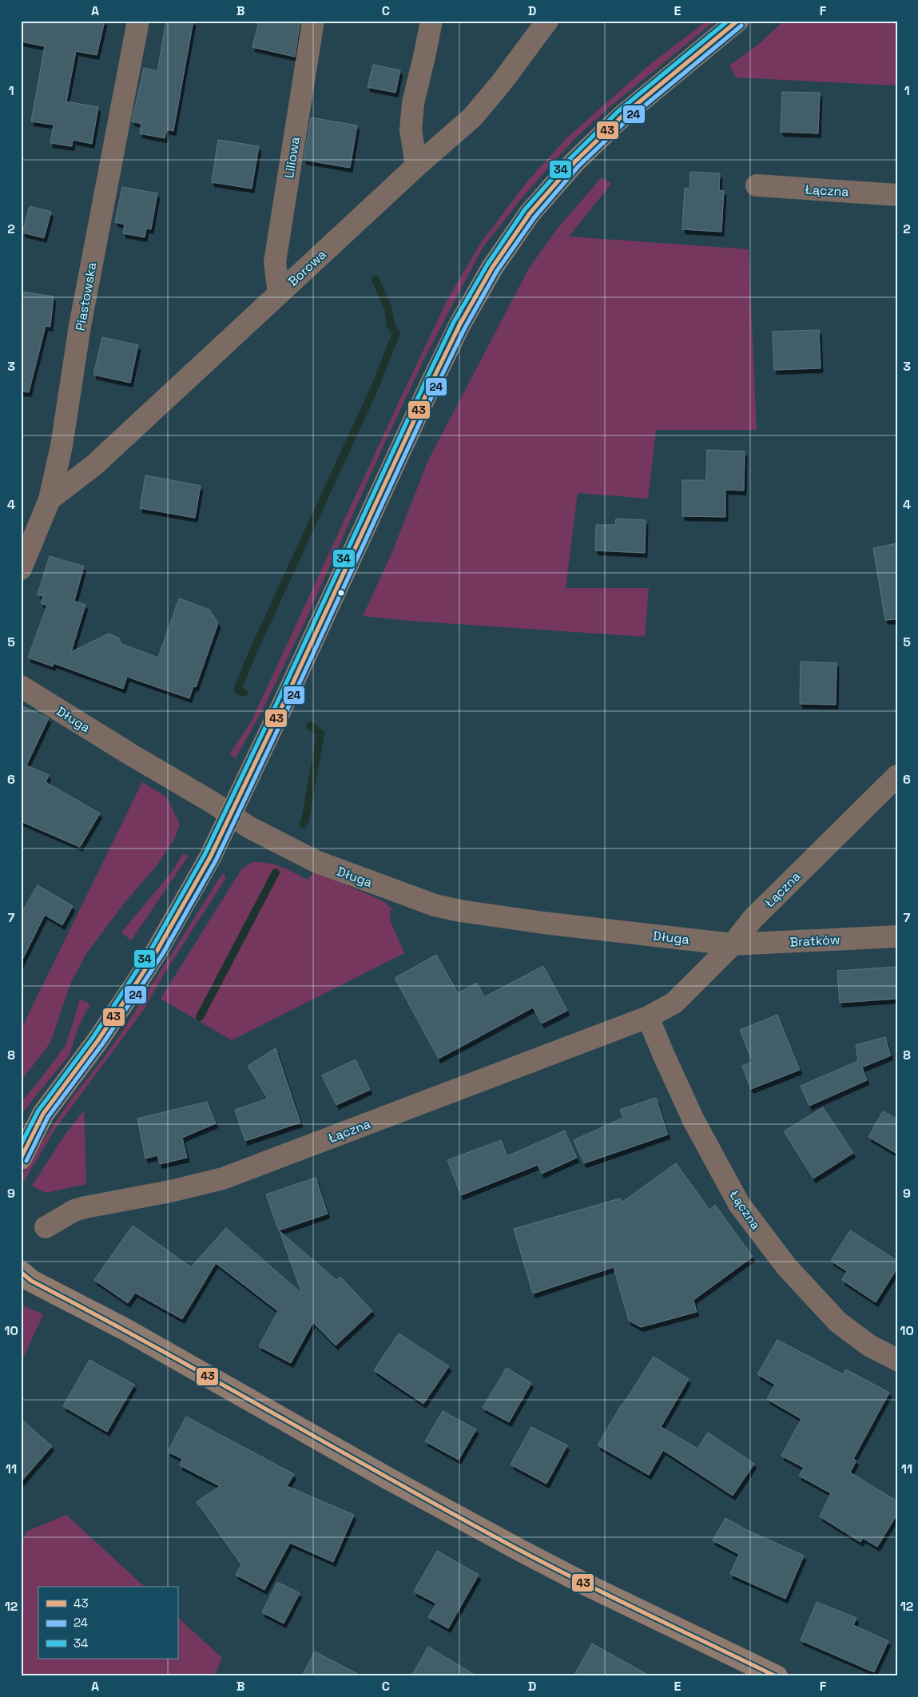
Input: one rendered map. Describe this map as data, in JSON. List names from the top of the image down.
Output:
{
  "streets": {
    "street": [
      "Liliowa",
      "Łączna",
      "Borowa",
      "Piastowska",
      "Długa",
      "Bratków"
    ]
  },
  "crossings": [
    ["Liliowa", "Borowa"],
    ["Łączna", "Długa"],
    ["Łączna", "Bratków"],
    ["Borowa", "Piastowska"],
    ["Długa", "Bratków"]
  ],
  "lines": ["transit line 43", "transit line 34", "transit line 24"],
  "legend": ["43", "24", "34"],
  "grid": {
    "columns": [
      "A",
      "B",
      "C",
      "D",
      "E",
      "F"
    ],
    "rows": [
      "1",
      "2",
      "3",
      "4",
      "5",
      "6",
      "7",
      "8",
      "9",
      "10",
      "11",
      "12"
    ]
  }
}
